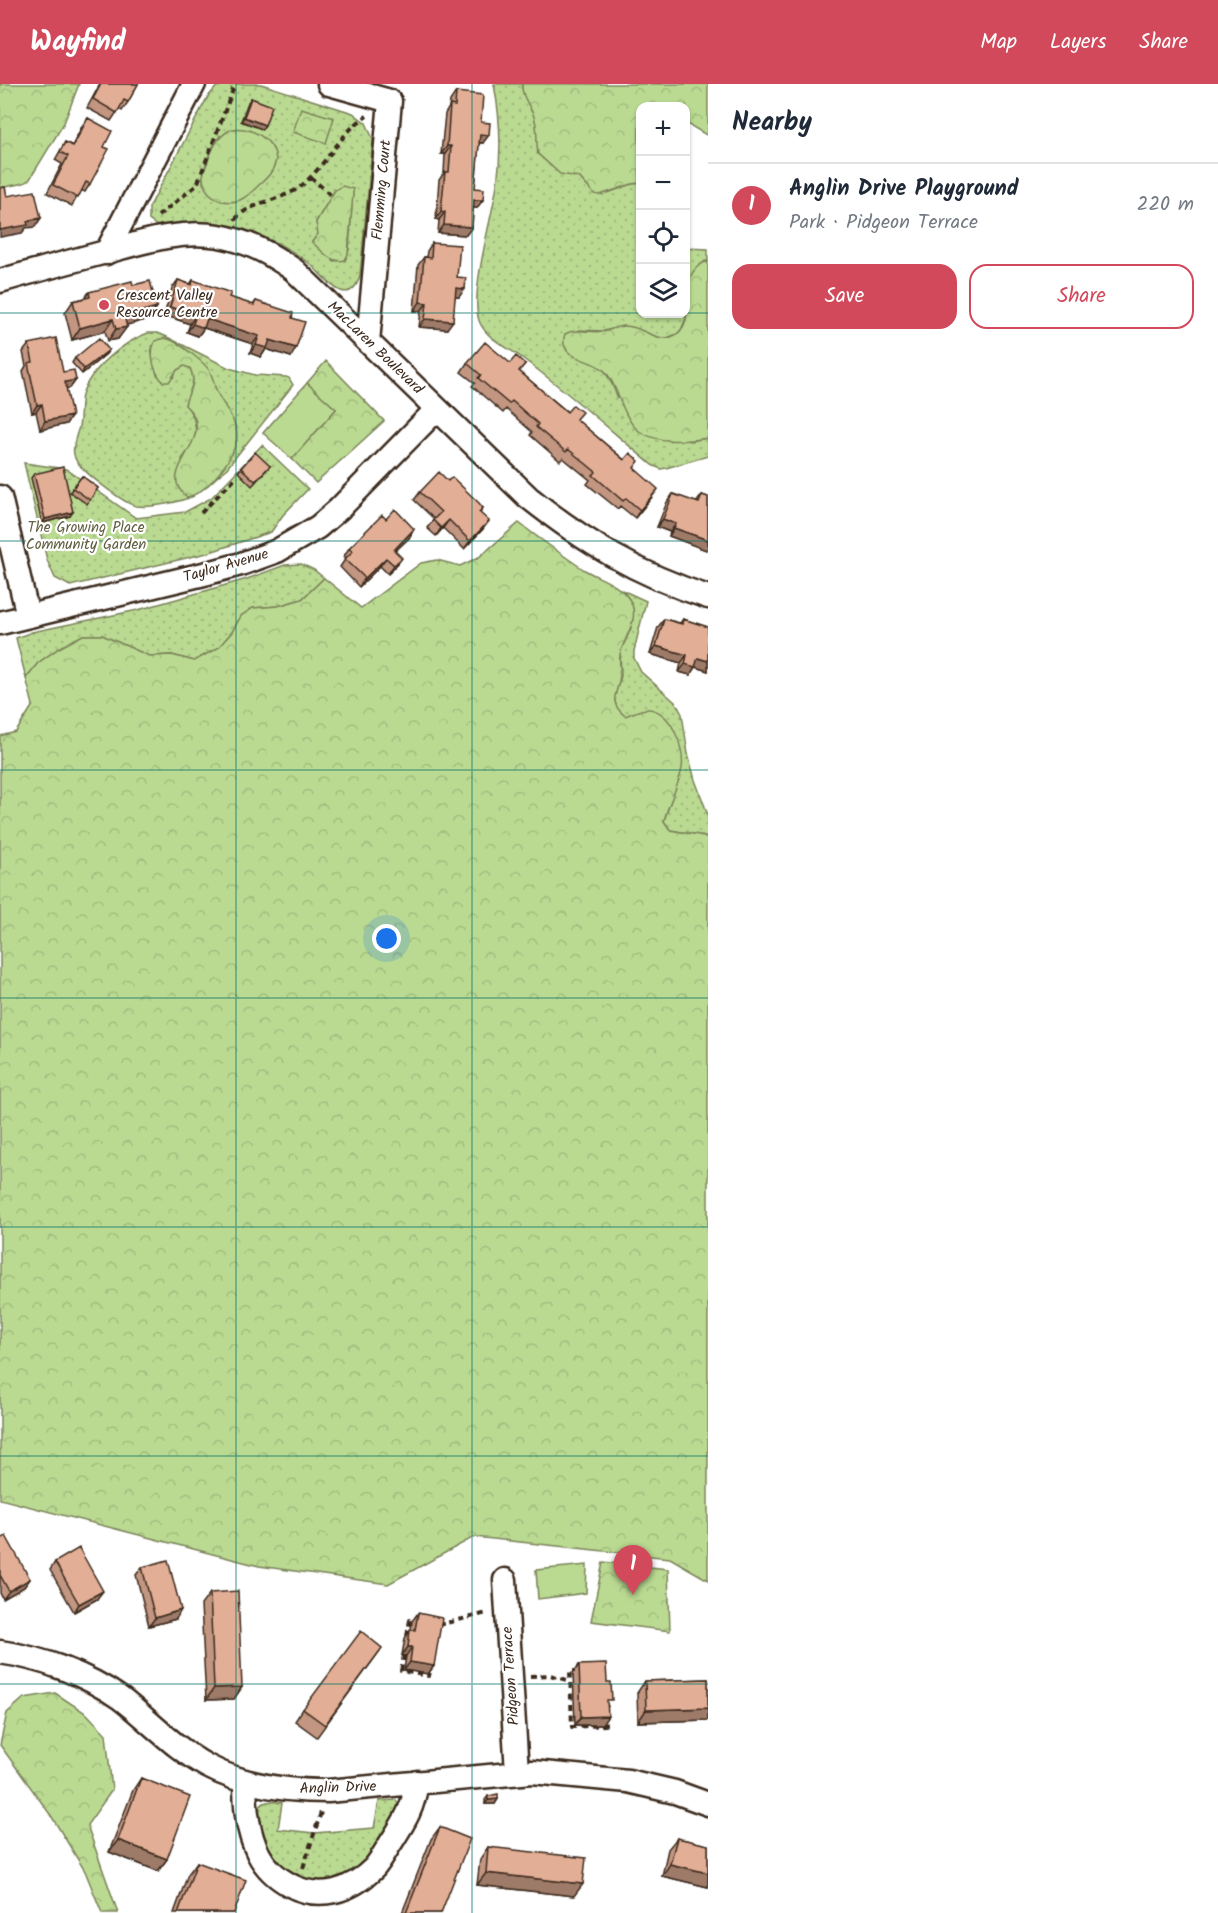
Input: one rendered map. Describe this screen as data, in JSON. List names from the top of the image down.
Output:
{
  "streets": {
    "street": [
      "Flemming Court",
      "MacLaren Boulevard",
      "Taylor Avenue",
      "Pidgeon Terrace",
      "Anglin Drive"
    ]
  },
  "crossings": [
    ["Flemming Court", "MacLaren Boulevard"],
    ["MacLaren Boulevard", "Taylor Avenue"],
    ["Pidgeon Terrace", "Anglin Drive"]
  ],
  "parks": ["The Growing Place Community Garden"],
  "places": ["Crescent Valley Resource Centre"],
  "page": {
    "header": "Wayfind",
    "nav": ["Map", "Layers", "Share"],
    "heading": "Nearby",
    "map_buttons": ["+", "−"],
    "list": [
      {
        "mark": "1",
        "name": "Anglin Drive Playground",
        "note": "Park · Pidgeon Terrace",
        "value": "220 m"
      }
    ],
    "buttons": ["Save", "Share"],
    "pins": "1"
  }
}
